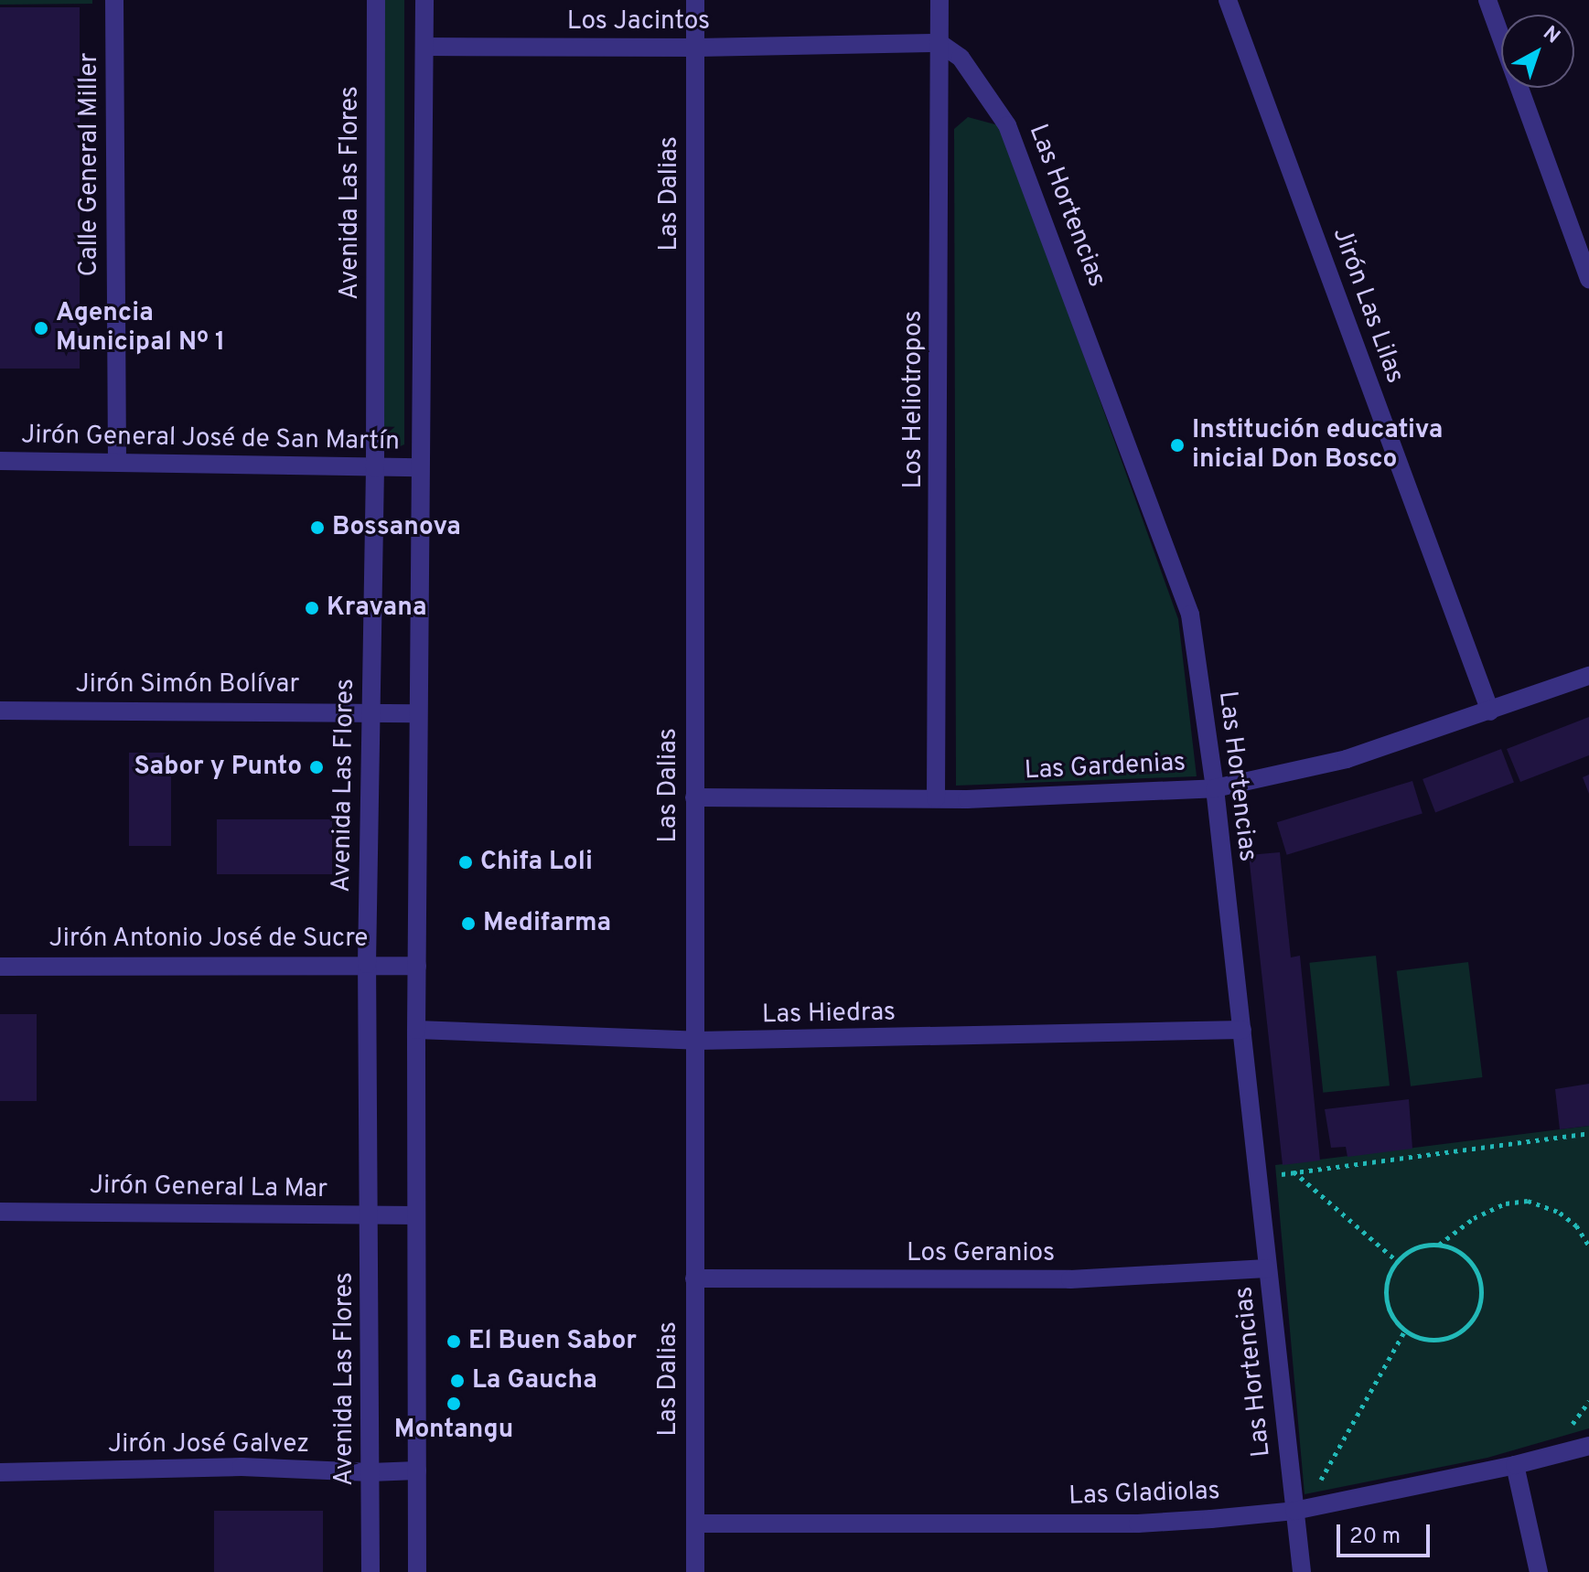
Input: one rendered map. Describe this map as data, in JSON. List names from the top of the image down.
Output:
{
  "streets": {
    "street": [
      "Los Jacintos",
      "Calle General Miller",
      "Avenida Las Flores",
      "Las Dalias",
      "Las Hortencias",
      "Jirón Las Lilas",
      "Los Heliotropos",
      "Jirón General José de San Martín",
      "Jirón Simón Bolívar",
      "Las Gardenias",
      "Jirón Antonio José de Sucre",
      "Las Hiedras",
      "Jirón General La Mar",
      "Los Geranios",
      "Jirón José Galvez",
      "Las Gladiolas"
    ]
  },
  "crossings": [
    ["Los Jacintos", "Las Dalias"],
    ["Los Jacintos", "Las Hortencias"],
    ["Los Jacintos", "Los Heliotropos"],
    ["Calle General Miller", "Jirón General José de San Martín"],
    ["Avenida Las Flores", "Jirón General José de San Martín"],
    ["Avenida Las Flores", "Jirón Simón Bolívar"],
    ["Avenida Las Flores", "Jirón Antonio José de Sucre"],
    ["Avenida Las Flores", "Jirón General La Mar"],
    ["Avenida Las Flores", "Jirón José Galvez"],
    ["Las Dalias", "Las Gardenias"],
    ["Las Dalias", "Las Hiedras"],
    ["Las Dalias", "Los Geranios"],
    ["Las Dalias", "Las Gladiolas"],
    ["Las Hortencias", "Los Heliotropos"],
    ["Las Hortencias", "Las Gardenias"],
    ["Las Hortencias", "Las Hiedras"],
    ["Las Hortencias", "Los Geranios"],
    ["Las Hortencias", "Las Gladiolas"],
    ["Jirón Las Lilas", "Las Gardenias"],
    ["Los Heliotropos", "Las Gardenias"]
  ],
  "places": [
    "Agencia Municipal Nº 1",
    "Institución educativa inicial Don Bosco",
    "Bossanova",
    "Kravana",
    "Sabor y Punto",
    "Chifa Loli",
    "Medifarma",
    "El Buen Sabor",
    "La Gaucha",
    "Montangu"
  ],
  "scale_bar": "20 m",
  "north": "top right"
}
